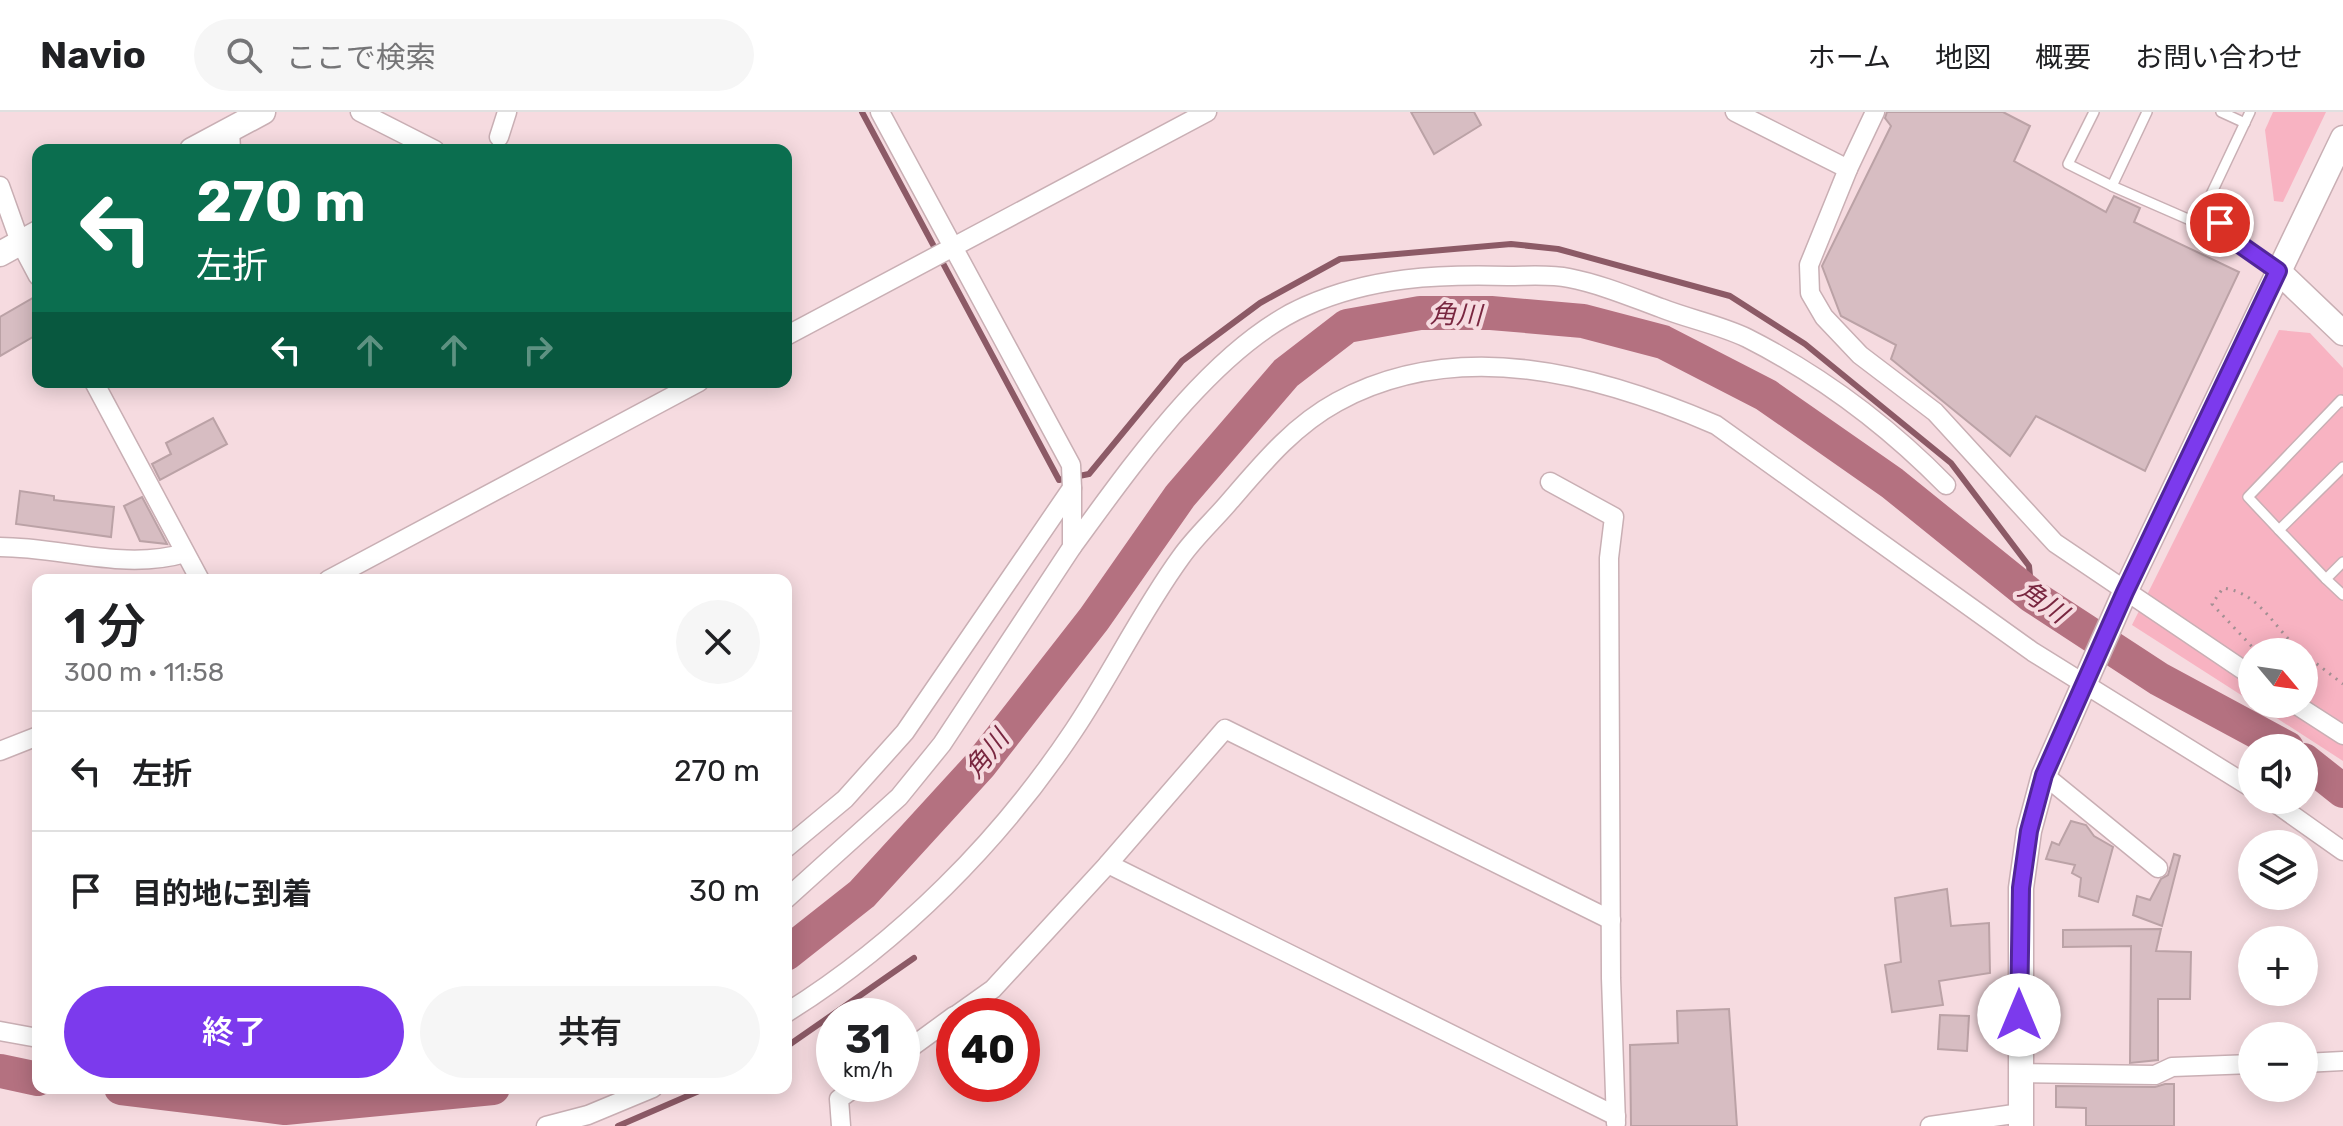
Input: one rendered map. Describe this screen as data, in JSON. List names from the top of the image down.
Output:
{
  "water": ["角川"],
  "north": "bottom right",
  "page": {
    "header": "Navio",
    "search": "ここで検索",
    "nav": [
      "ホーム",
      "地図",
      "概要",
      "お問い合わせ"
    ],
    "turn": ["270 m", "左折"],
    "heading": ["1 分", "300 m · 11:58"],
    "map_buttons": ["+", "−"],
    "list": [
      {
        "name": "左折",
        "value": "270 m"
      },
      {
        "name": "目的地に到着",
        "value": "30 m"
      }
    ],
    "buttons": ["終了", "共有"],
    "speed": "31 km/h",
    "limit": "40"
  }
}
